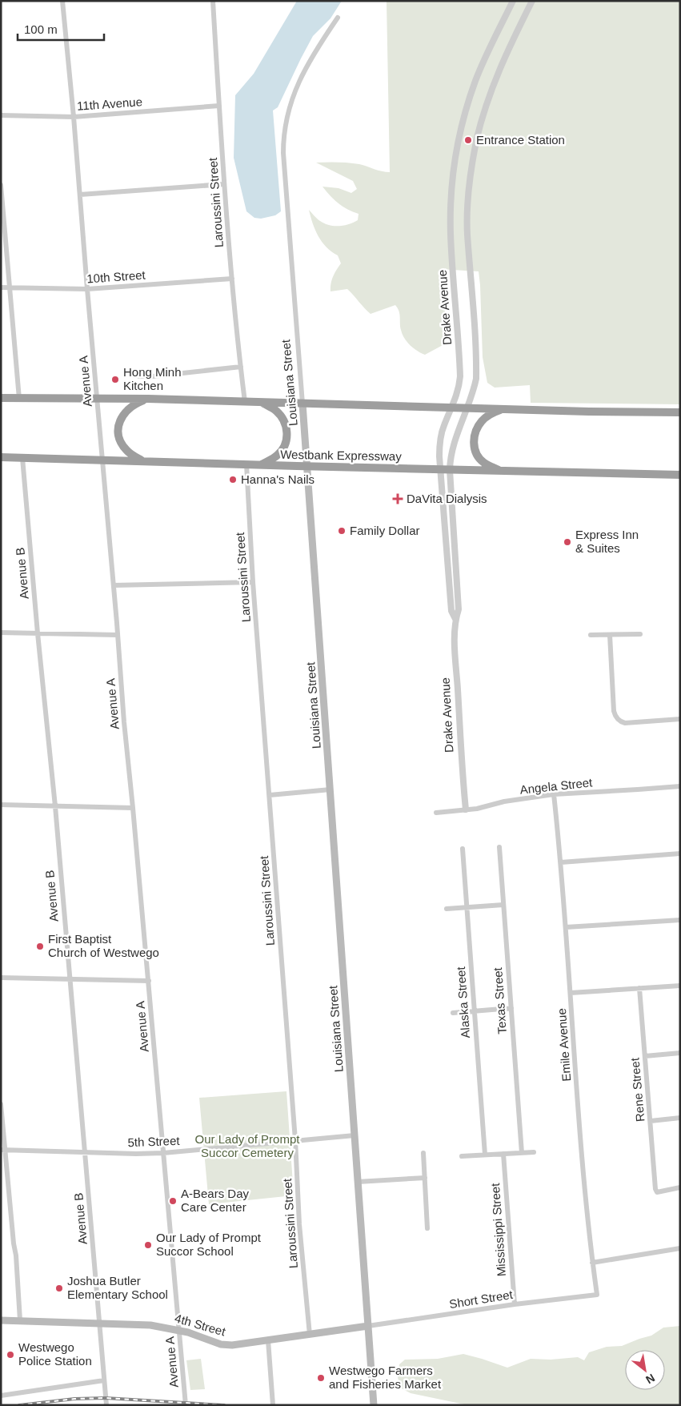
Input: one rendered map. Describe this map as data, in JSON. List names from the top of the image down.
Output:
{
  "streets": {
    "highway": ["Westbank Expressway"],
    "main road": ["Louisiana Street", "4th Street"],
    "street": [
      "11th Avenue",
      "Laroussini Street",
      "10th Street",
      "Drake Avenue",
      "Avenue A",
      "Avenue B",
      "Angela Street",
      "Texas Street",
      "Alaska Street",
      "Emile Avenue",
      "Rene Street",
      "5th Street",
      "Mississippi Street",
      "Short Street"
    ]
  },
  "crossings": [
    ["11th Avenue", "Laroussini Street"],
    ["11th Avenue", "Avenue A"],
    ["Laroussini Street", "10th Street"],
    ["Laroussini Street", "Westbank Expressway"],
    ["Laroussini Street", "5th Street"],
    ["Laroussini Street", "4th Street"],
    ["10th Street", "Avenue A"],
    ["Drake Avenue", "Westbank Expressway"],
    ["Drake Avenue", "Angela Street"],
    ["Avenue A", "Westbank Expressway"],
    ["Avenue A", "5th Street"],
    ["Avenue A", "4th Street"],
    ["Louisiana Street", "Westbank Expressway"],
    ["Louisiana Street", "5th Street"],
    ["Louisiana Street", "Short Street"],
    ["Louisiana Street", "4th Street"],
    ["Westbank Expressway", "Avenue B"],
    ["Avenue B", "5th Street"],
    ["Avenue B", "4th Street"],
    ["Angela Street", "Emile Avenue"],
    ["Emile Avenue", "Short Street"],
    ["Mississippi Street", "Short Street"],
    ["Short Street", "4th Street"]
  ],
  "parks": ["Our Lady of Prompt Succor Cemetery"],
  "places": {
    "other": [
      "Entrance Station",
      "Hong Minh Kitchen",
      "Hanna's Nails",
      "Family Dollar",
      "Express Inn & Suites",
      "First Baptist Church of Westwego",
      "A-Bears Day Care Center",
      "Our Lady of Prompt Succor School",
      "Joshua Butler Elementary School",
      "Westwego Police Station",
      "Westwego Farmers and Fisheries Market"
    ],
    "health": ["DaVita Dialysis"]
  },
  "scale_bar": "100 m",
  "north": "bottom right"
}
